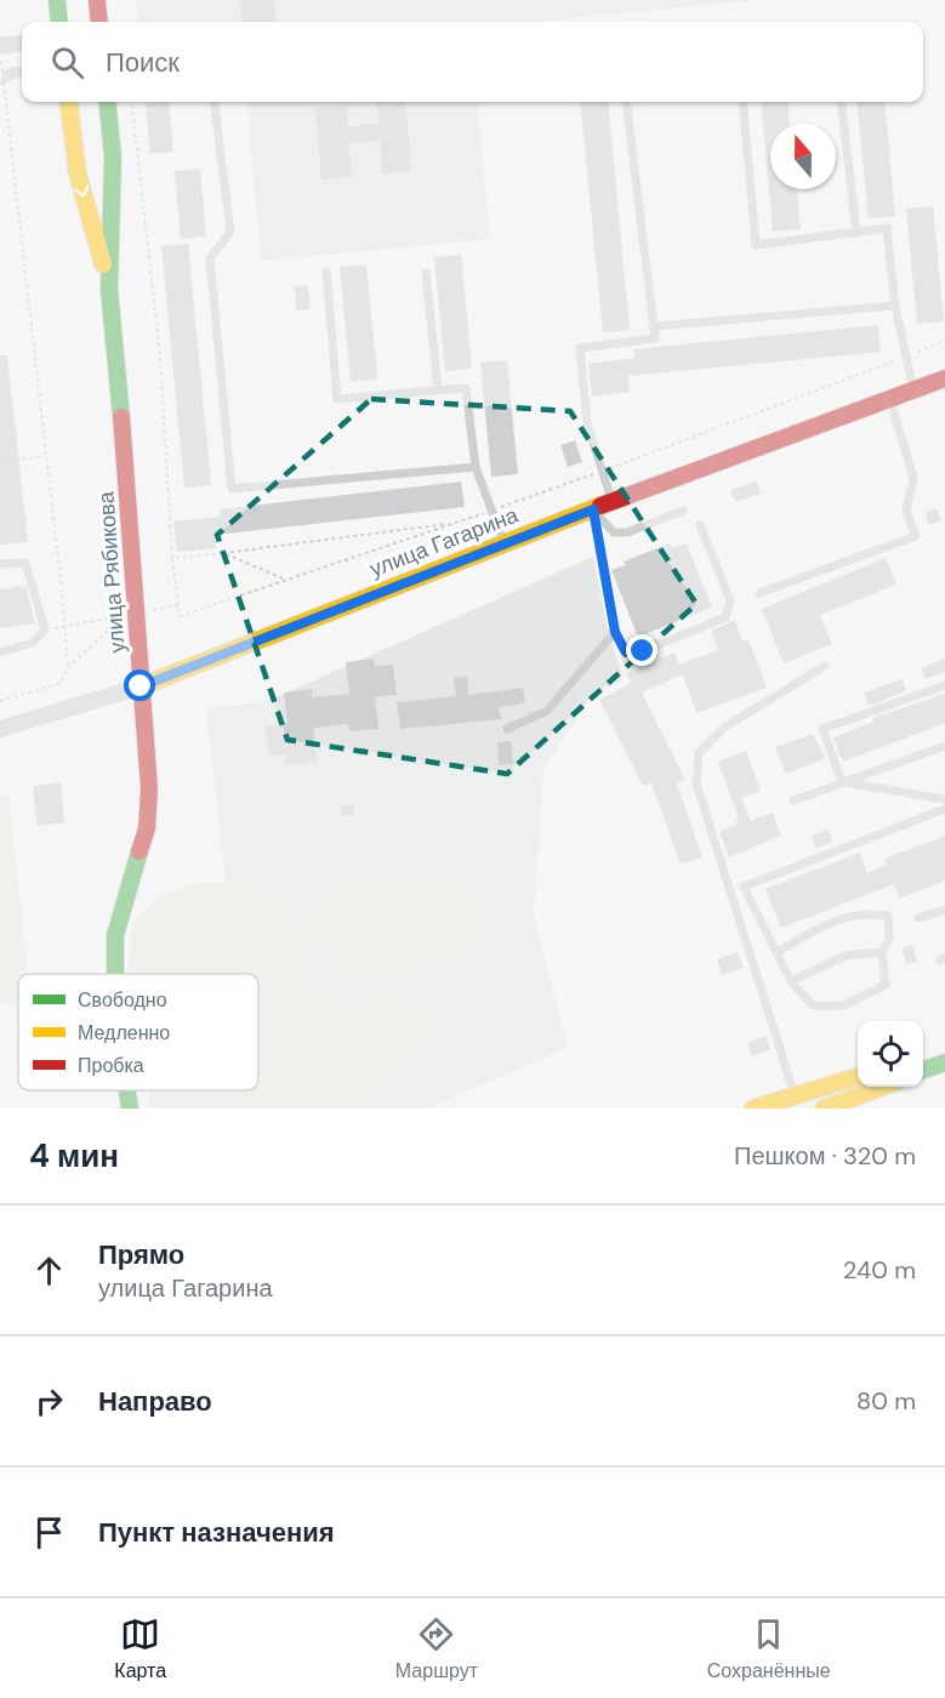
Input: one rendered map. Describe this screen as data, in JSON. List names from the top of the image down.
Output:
{
  "streets": {
    "street": ["улица Гагарина", "улица Рябикова"]
  },
  "crossings": [
    ["улица Гагарина", "улица Рябикова"]
  ],
  "legend": ["Свободно", "Медленно", "Пробка"],
  "north": "top",
  "page": {
    "search": "Поиск",
    "heading": ["4 мин", "Пешком · 320 m"],
    "list": [
      ["Прямо", "улица Гагарина", "240 m"],
      ["Направо", "80 m"],
      "Пункт назначения"
    ],
    "nav": ["Карта", "Маршрут", "Сохранённые"]
  }
}
